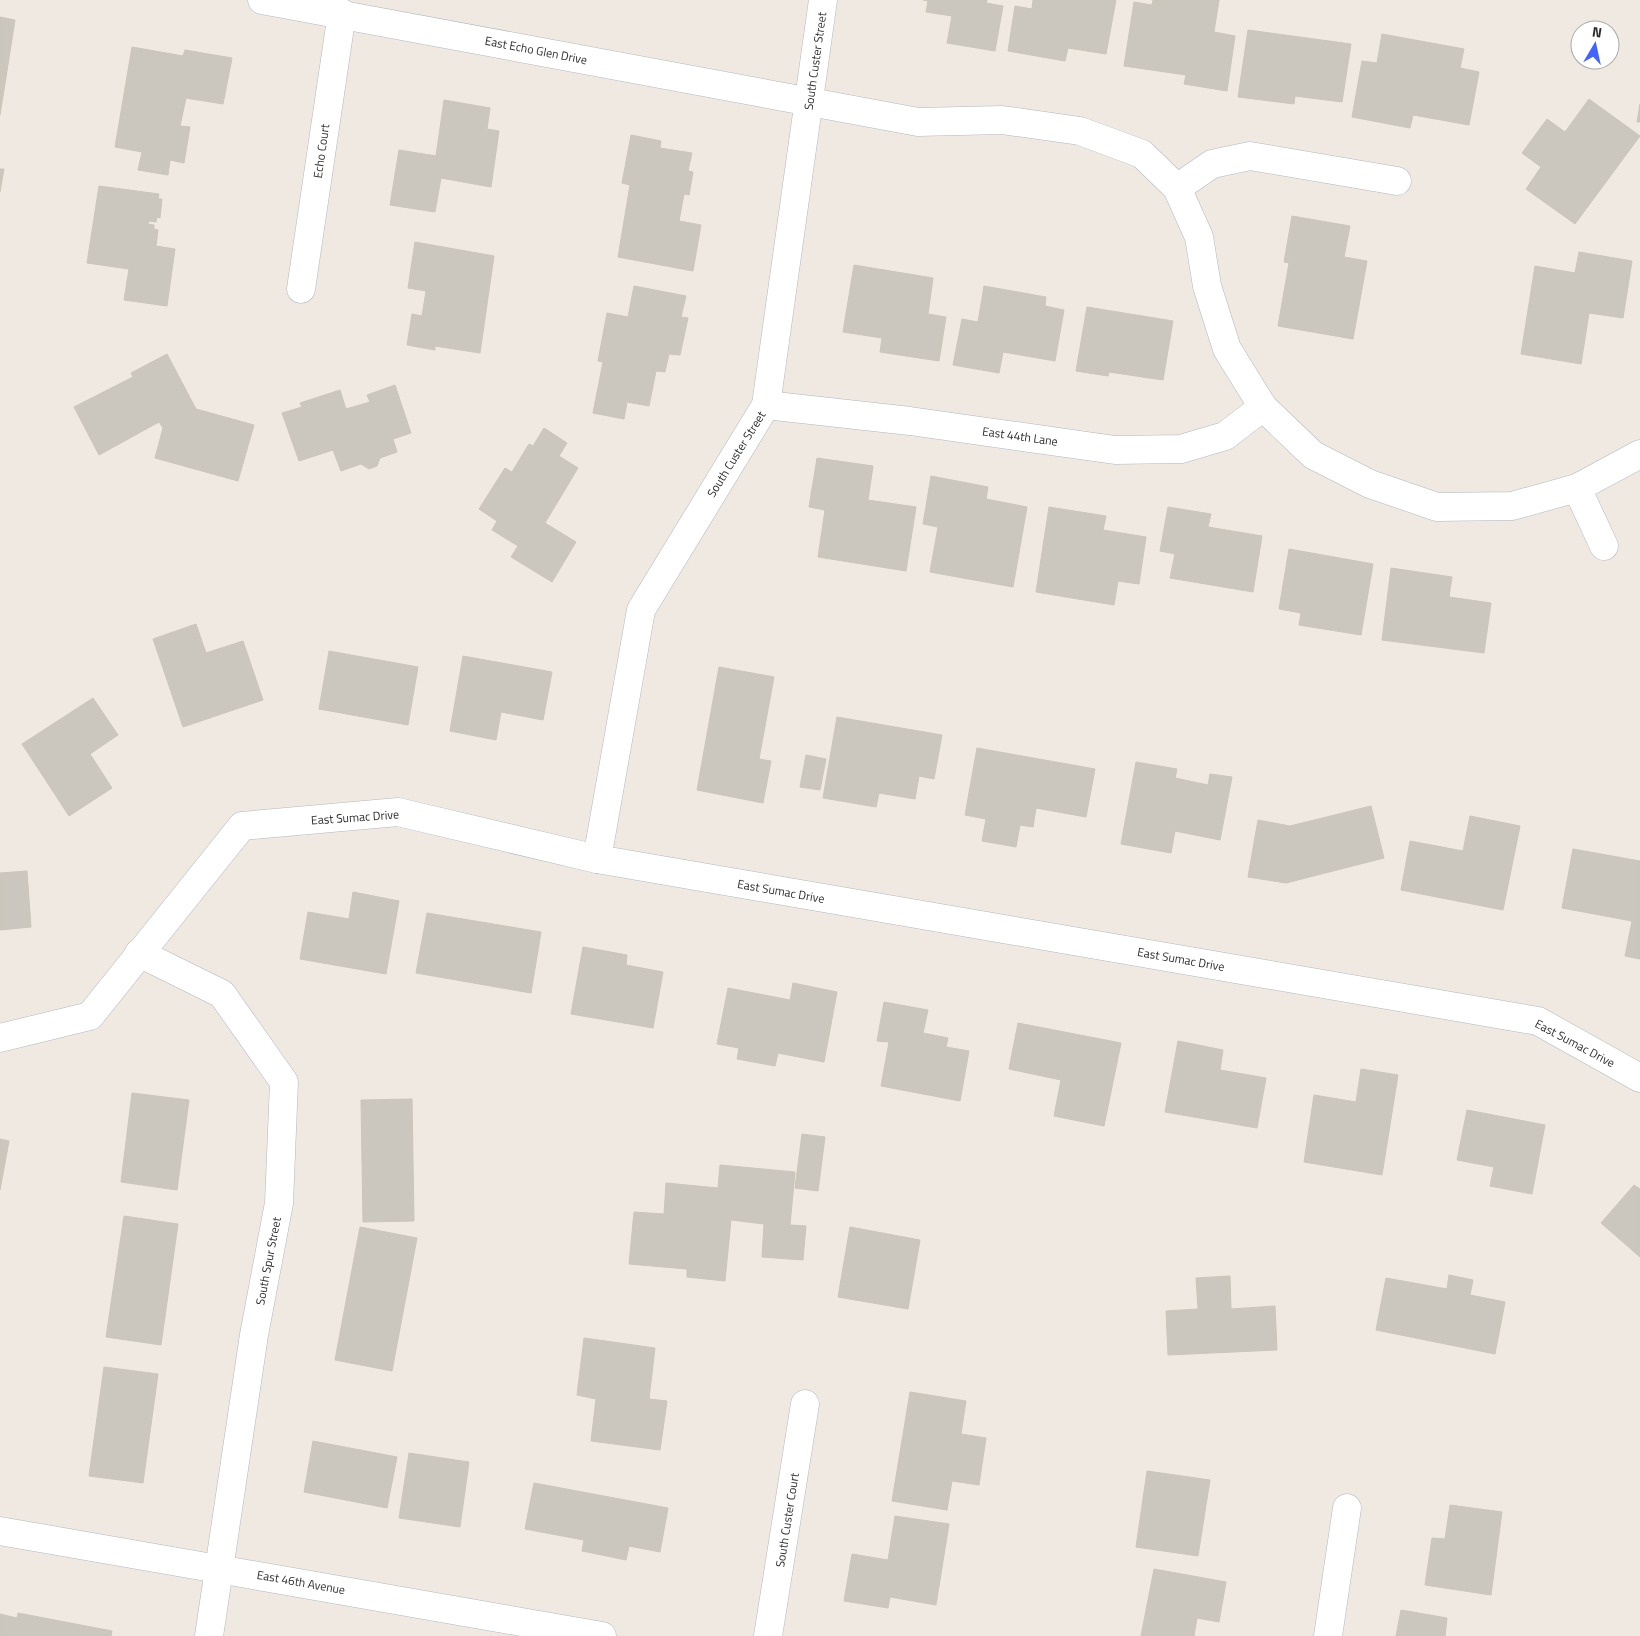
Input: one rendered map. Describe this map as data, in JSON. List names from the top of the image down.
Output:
{
  "streets": {
    "street": [
      "East Echo Glen Drive",
      "South Custer Street",
      "Echo Court",
      "East 44th Lane",
      "East Sumac Drive",
      "South Spur Street",
      "South Custer Court",
      "East 46th Avenue"
    ]
  },
  "crossings": [
    ["East Echo Glen Drive", "South Custer Street"],
    ["East Echo Glen Drive", "Echo Court"],
    ["South Custer Street", "East 44th Lane"],
    ["South Custer Street", "East Sumac Drive"],
    ["East Sumac Drive", "South Spur Street"],
    ["South Spur Street", "East 46th Avenue"]
  ],
  "north": "top"
}
